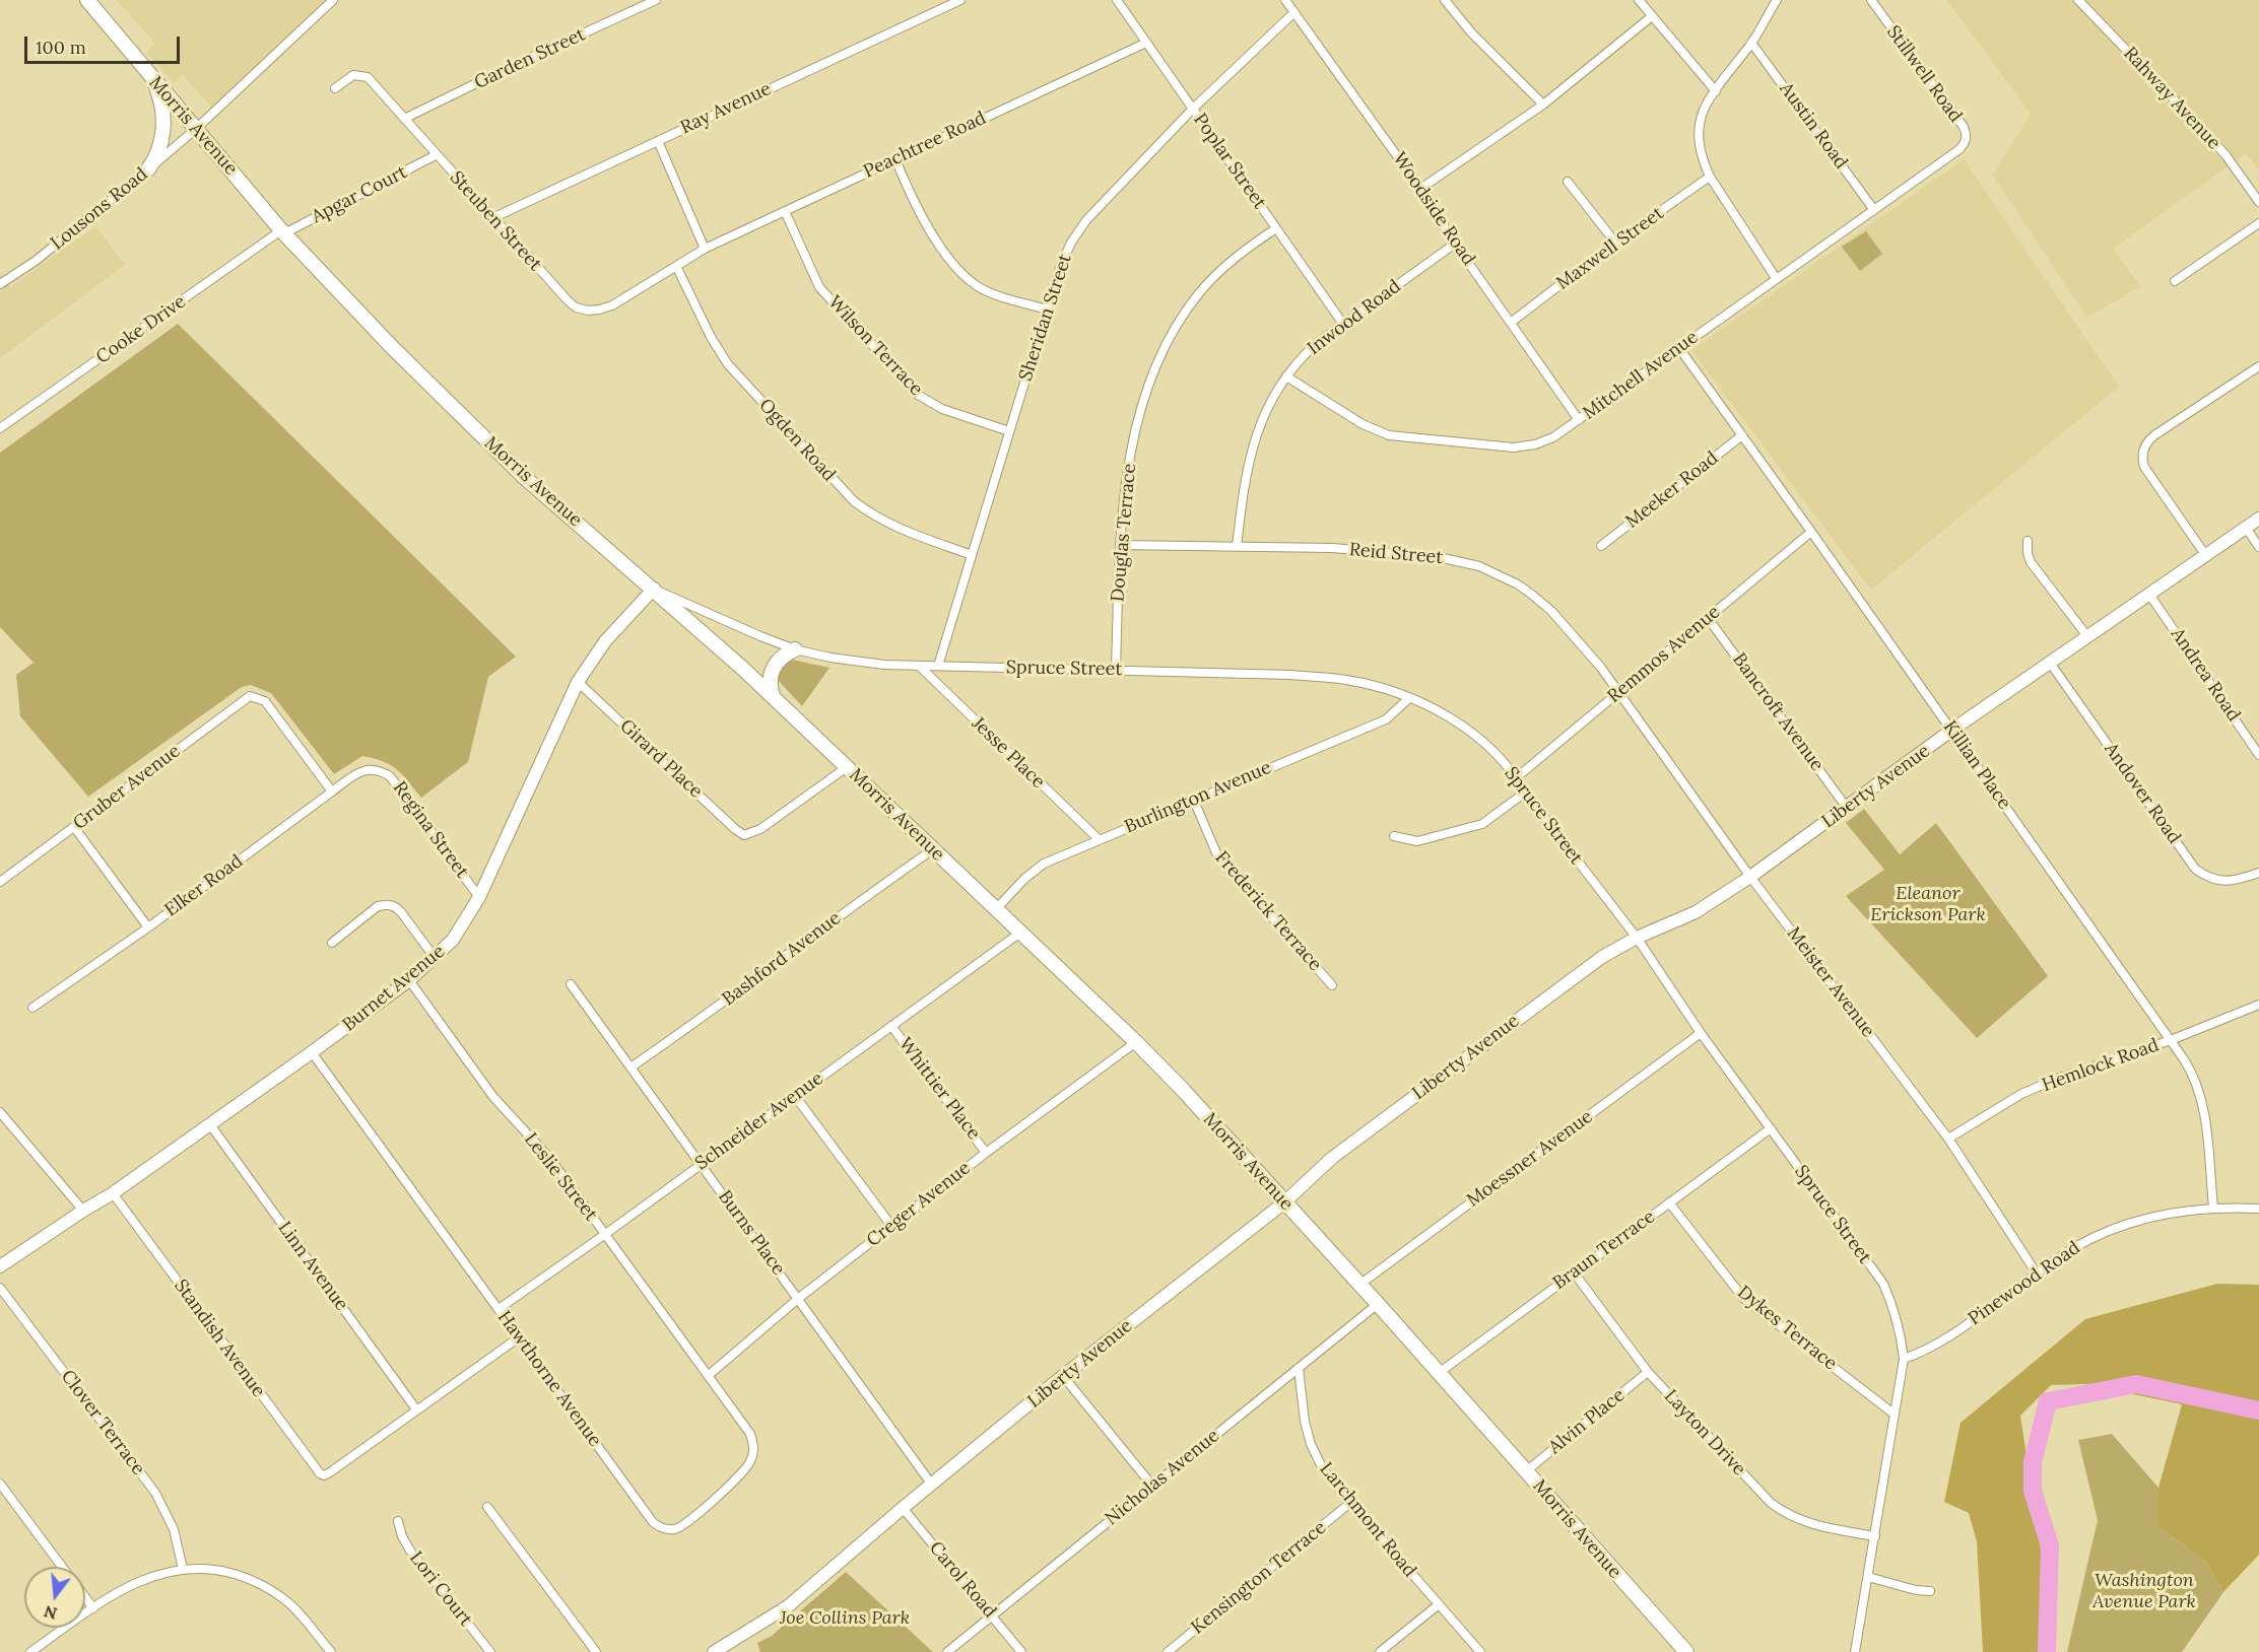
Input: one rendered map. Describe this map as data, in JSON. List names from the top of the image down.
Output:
{
  "streets": {
    "main road": ["Morris Avenue"],
    "street": [
      "Garden Street",
      "Stillwell Road",
      "Rahway Avenue",
      "Ray Avenue",
      "Austin Road",
      "Peachtree Road",
      "Poplar Street",
      "Apgar Court",
      "Lousons Road",
      "Woodside Road",
      "Steuben Street",
      "Maxwell Street",
      "Sheridan Street",
      "Inwood Road",
      "Cooke Drive",
      "Wilson Terrace",
      "Mitchell Avenue",
      "Ogden Road",
      "Meeker Road",
      "Douglas Terrace",
      "Reid Street",
      "Remmos Avenue",
      "Spruce Street",
      "Andrea Road",
      "Bancroft Avenue",
      "Jesse Place",
      "Girard Place",
      "Killian Place",
      "Liberty Avenue",
      "Gruber Avenue",
      "Andover Road",
      "Burlington Avenue",
      "Regina Street",
      "Elker Road",
      "Frederick Terrace",
      "Bashford Avenue",
      "Meister Avenue",
      "Burnet Avenue",
      "Hemlock Road",
      "Whittier Place",
      "Schneider Avenue",
      "Moessner Avenue",
      "Leslie Street",
      "Creger Avenue",
      "Burns Place",
      "Braun Terrace",
      "Linn Avenue",
      "Pinewood Road",
      "Dykes Terrace",
      "Standish Avenue",
      "Hawthorne Avenue",
      "Alvin Place",
      "Clover Terrace",
      "Layton Drive",
      "Nicholas Avenue",
      "Larchmont Road",
      "Kensington Terrace",
      "Carol Road",
      "Lori Court"
    ]
  },
  "crossings": [
    ["Garden Street", "Steuben Street"],
    ["Stillwell Road", "Mitchell Avenue"],
    ["Ray Avenue", "Steuben Street"],
    ["Morris Avenue", "Apgar Court"],
    ["Morris Avenue", "Lousons Road"],
    ["Morris Avenue", "Cooke Drive"],
    ["Morris Avenue", "Spruce Street"],
    ["Morris Avenue", "Girard Place"],
    ["Morris Avenue", "Liberty Avenue"],
    ["Morris Avenue", "Burlington Avenue"],
    ["Morris Avenue", "Bashford Avenue"],
    ["Morris Avenue", "Burnet Avenue"],
    ["Morris Avenue", "Schneider Avenue"],
    ["Morris Avenue", "Moessner Avenue"],
    ["Morris Avenue", "Creger Avenue"],
    ["Morris Avenue", "Braun Terrace"],
    ["Morris Avenue", "Alvin Place"],
    ["Morris Avenue", "Nicholas Avenue"],
    ["Austin Road", "Mitchell Avenue"],
    ["Peachtree Road", "Poplar Street"],
    ["Peachtree Road", "Steuben Street"],
    ["Peachtree Road", "Wilson Terrace"],
    ["Peachtree Road", "Ogden Road"],
    ["Poplar Street", "Sheridan Street"],
    ["Poplar Street", "Inwood Road"],
    ["Poplar Street", "Douglas Terrace"],
    ["Apgar Court", "Steuben Street"],
    ["Apgar Court", "Cooke Drive"],
    ["Woodside Road", "Maxwell Street"],
    ["Woodside Road", "Sheridan Street"],
    ["Woodside Road", "Inwood Road"],
    ["Woodside Road", "Mitchell Avenue"],
    ["Steuben Street", "Ogden Road"],
    ["Sheridan Street", "Wilson Terrace"],
    ["Sheridan Street", "Ogden Road"],
    ["Sheridan Street", "Spruce Street"],
    ["Inwood Road", "Mitchell Avenue"],
    ["Inwood Road", "Reid Street"],
    ["Mitchell Avenue", "Killian Place"],
    ["Meeker Road", "Killian Place"],
    ["Douglas Terrace", "Reid Street"],
    ["Douglas Terrace", "Spruce Street"],
    ["Reid Street", "Remmos Avenue"],
    ["Reid Street", "Meister Avenue"],
    ["Remmos Avenue", "Spruce Street"],
    ["Remmos Avenue", "Bancroft Avenue"],
    ["Remmos Avenue", "Killian Place"],
    ["Remmos Avenue", "Meister Avenue"],
    ["Spruce Street", "Jesse Place"],
    ["Spruce Street", "Liberty Avenue"],
    ["Spruce Street", "Burlington Avenue"],
    ["Spruce Street", "Burnet Avenue"],
    ["Spruce Street", "Moessner Avenue"],
    ["Spruce Street", "Braun Terrace"],
    ["Spruce Street", "Pinewood Road"],
    ["Spruce Street", "Dykes Terrace"],
    ["Spruce Street", "Layton Drive"],
    ["Andrea Road", "Liberty Avenue"],
    ["Bancroft Avenue", "Liberty Avenue"],
    ["Jesse Place", "Burlington Avenue"],
    ["Girard Place", "Burnet Avenue"],
    ["Killian Place", "Liberty Avenue"],
    ["Killian Place", "Hemlock Road"],
    ["Killian Place", "Pinewood Road"],
    ["Liberty Avenue", "Andover Road"],
    ["Liberty Avenue", "Meister Avenue"],
    ["Liberty Avenue", "Burns Place"],
    ["Liberty Avenue", "Carol Road"],
    ["Gruber Avenue", "Elker Road"],
    ["Burlington Avenue", "Frederick Terrace"],
    ["Regina Street", "Elker Road"],
    ["Regina Street", "Burnet Avenue"],
    ["Bashford Avenue", "Burns Place"],
    ["Meister Avenue", "Hemlock Road"],
    ["Meister Avenue", "Pinewood Road"],
    ["Burnet Avenue", "Leslie Street"],
    ["Burnet Avenue", "Linn Avenue"],
    ["Burnet Avenue", "Standish Avenue"],
    ["Burnet Avenue", "Hawthorne Avenue"],
    ["Whittier Place", "Schneider Avenue"],
    ["Whittier Place", "Creger Avenue"],
    ["Schneider Avenue", "Leslie Street"],
    ["Schneider Avenue", "Burns Place"],
    ["Schneider Avenue", "Hawthorne Avenue"],
    ["Leslie Street", "Creger Avenue"],
    ["Leslie Street", "Hawthorne Avenue"],
    ["Creger Avenue", "Burns Place"],
    ["Creger Avenue", "Hawthorne Avenue"],
    ["Braun Terrace", "Dykes Terrace"],
    ["Braun Terrace", "Layton Drive"],
    ["Linn Avenue", "Standish Avenue"],
    ["Alvin Place", "Layton Drive"],
    ["Nicholas Avenue", "Larchmont Road"],
    ["Nicholas Avenue", "Carol Road"],
    ["Larchmont Road", "Kensington Terrace"]
  ],
  "parks": ["Eleanor Erickson Park", "Washington Avenue Park", "Joe Collins Park"],
  "scale_bar": "100 m",
  "north": "bottom"
}
